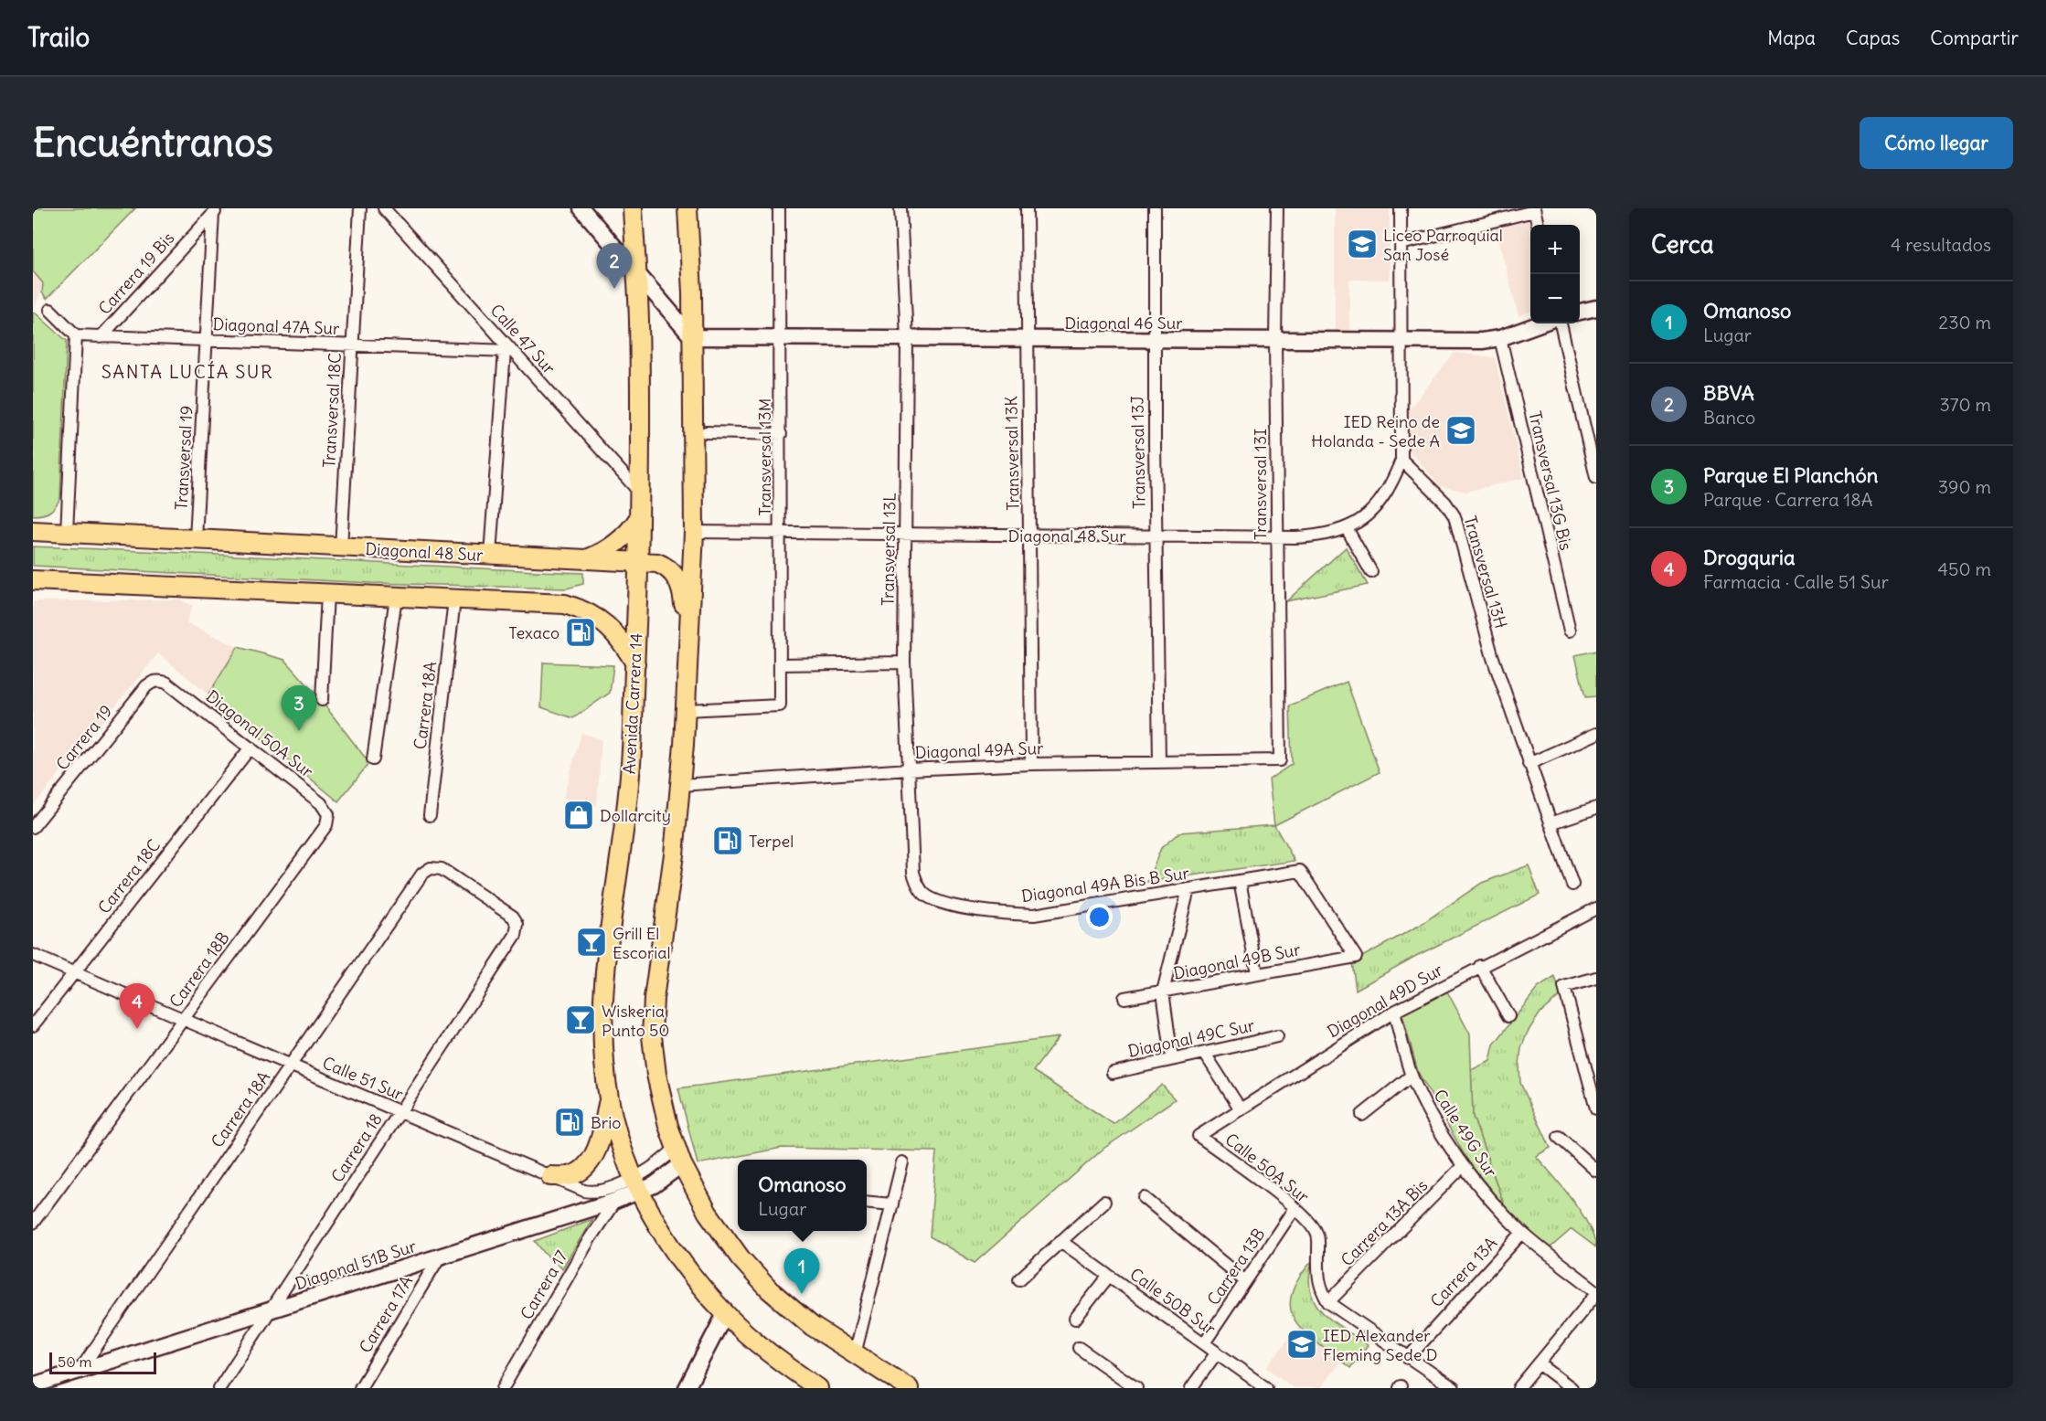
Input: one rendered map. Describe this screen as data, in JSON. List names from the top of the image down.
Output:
{
  "streets": {
    "main road": ["Diagonal 48 Sur", "Avenida Carrera 14"],
    "street": [
      "Carrera 19 Bis",
      "Diagonal 46 Sur",
      "Diagonal 47A Sur",
      "Calle 47 Sur",
      "Transversal 18C",
      "Transversal 13J",
      "Transversal 13K",
      "Transversal 13M",
      "Transversal 19",
      "Transversal 13G Bis",
      "Transversal 13I",
      "Transversal 13L",
      "Transversal 13H",
      "Carrera 18A",
      "Diagonal 50A Sur",
      "Carrera 19",
      "Diagonal 49A Sur",
      "Carrera 18C",
      "Diagonal 49A Bis B Sur",
      "Diagonal 49B Sur",
      "Carrera 18B",
      "Diagonal 49D Sur",
      "Diagonal 49C Sur",
      "Calle 51 Sur",
      "Calle 49G Sur",
      "Carrera 18",
      "Calle 50A Sur",
      "Carrera 13A Bis",
      "Diagonal 51B Sur",
      "Carrera 13B",
      "Carrera 13A",
      "Carrera 17",
      "Calle 50B Sur",
      "Carrera 17A"
    ]
  },
  "crossings": [
    ["Carrera 19 Bis", "Diagonal 47A Sur"],
    ["Carrera 19 Bis", "Transversal 19"],
    ["Diagonal 46 Sur", "Transversal 13J"],
    ["Diagonal 46 Sur", "Transversal 13K"],
    ["Diagonal 46 Sur", "Transversal 13M"],
    ["Diagonal 46 Sur", "Transversal 13G Bis"],
    ["Diagonal 46 Sur", "Transversal 13I"],
    ["Diagonal 46 Sur", "Transversal 13L"],
    ["Diagonal 47A Sur", "Calle 47 Sur"],
    ["Diagonal 47A Sur", "Transversal 18C"],
    ["Diagonal 47A Sur", "Transversal 19"],
    ["Calle 47 Sur", "Avenida Carrera 14"],
    ["Transversal 18C", "Diagonal 48 Sur"],
    ["Transversal 13J", "Diagonal 48 Sur"],
    ["Transversal 13J", "Diagonal 49A Sur"],
    ["Transversal 13K", "Diagonal 48 Sur"],
    ["Transversal 13K", "Diagonal 49A Sur"],
    ["Transversal 13M", "Diagonal 48 Sur"],
    ["Transversal 19", "Diagonal 48 Sur"],
    ["Transversal 13I", "Diagonal 48 Sur"],
    ["Transversal 13I", "Diagonal 49A Sur"],
    ["Diagonal 48 Sur", "Transversal 13L"],
    ["Diagonal 48 Sur", "Transversal 13H"],
    ["Diagonal 48 Sur", "Avenida Carrera 14"],
    ["Transversal 13L", "Diagonal 49A Sur"],
    ["Transversal 13L", "Diagonal 49A Bis B Sur"],
    ["Avenida Carrera 14", "Calle 51 Sur"],
    ["Avenida Carrera 14", "Diagonal 51B Sur"],
    ["Carrera 18A", "Calle 51 Sur"],
    ["Carrera 18A", "Carrera 18"],
    ["Carrera 18A", "Diagonal 51B Sur"],
    ["Diagonal 50A Sur", "Carrera 19"],
    ["Diagonal 50A Sur", "Carrera 18C"],
    ["Diagonal 50A Sur", "Carrera 18B"],
    ["Carrera 18C", "Calle 51 Sur"],
    ["Diagonal 49A Bis B Sur", "Diagonal 49B Sur"],
    ["Carrera 18B", "Calle 51 Sur"],
    ["Diagonal 49D Sur", "Calle 49G Sur"],
    ["Diagonal 49D Sur", "Calle 50A Sur"],
    ["Calle 51 Sur", "Carrera 18"],
    ["Calle 51 Sur", "Diagonal 51B Sur"],
    ["Calle 49G Sur", "Carrera 13A Bis"],
    ["Calle 49G Sur", "Carrera 13A"],
    ["Carrera 18", "Diagonal 51B Sur"],
    ["Calle 50A Sur", "Carrera 13A Bis"],
    ["Calle 50A Sur", "Carrera 13B"],
    ["Diagonal 51B Sur", "Carrera 17"],
    ["Diagonal 51B Sur", "Carrera 17A"],
    ["Carrera 13B", "Calle 50B Sur"]
  ],
  "districts": ["SANTA LUCÍA SUR"],
  "places": {
    "school or university": ["Liceo Parroquial San José", "IED Reino de Holanda - Sede A", "IED Alexander Fleming Sede D"],
    "fuel station": ["Texaco", "Terpel", "Brio"],
    "shop": ["Dollarcity"],
    "bar": ["Grill El Escorial", "Wiskeria Punto 50"]
  },
  "scale_bar": "50 m",
  "page": {
    "header": "Trailo",
    "nav": ["Mapa", "Capas", "Compartir"],
    "buttons": "Cómo llegar",
    "title": "Encuéntranos",
    "heading": ["Cerca", "4 resultados"],
    "map_buttons": ["+", "−"],
    "pins": [
      "2",
      "3",
      "4",
      "1"
    ],
    "list": [
      {
        "mark": "1",
        "name": "Omanoso",
        "note": "Lugar",
        "value": "230 m"
      },
      {
        "mark": "2",
        "name": "BBVA",
        "note": "Banco",
        "value": "370 m"
      },
      {
        "mark": "3",
        "name": "Parque El Planchón",
        "note": "Parque · Carrera 18A",
        "value": "390 m"
      },
      {
        "mark": "4",
        "name": "Drogquria",
        "note": "Farmacia · Calle 51 Sur",
        "value": "450 m"
      }
    ],
    "popup": ["Omanoso", "Lugar"],
    "scale": "50 m"
  }
}
